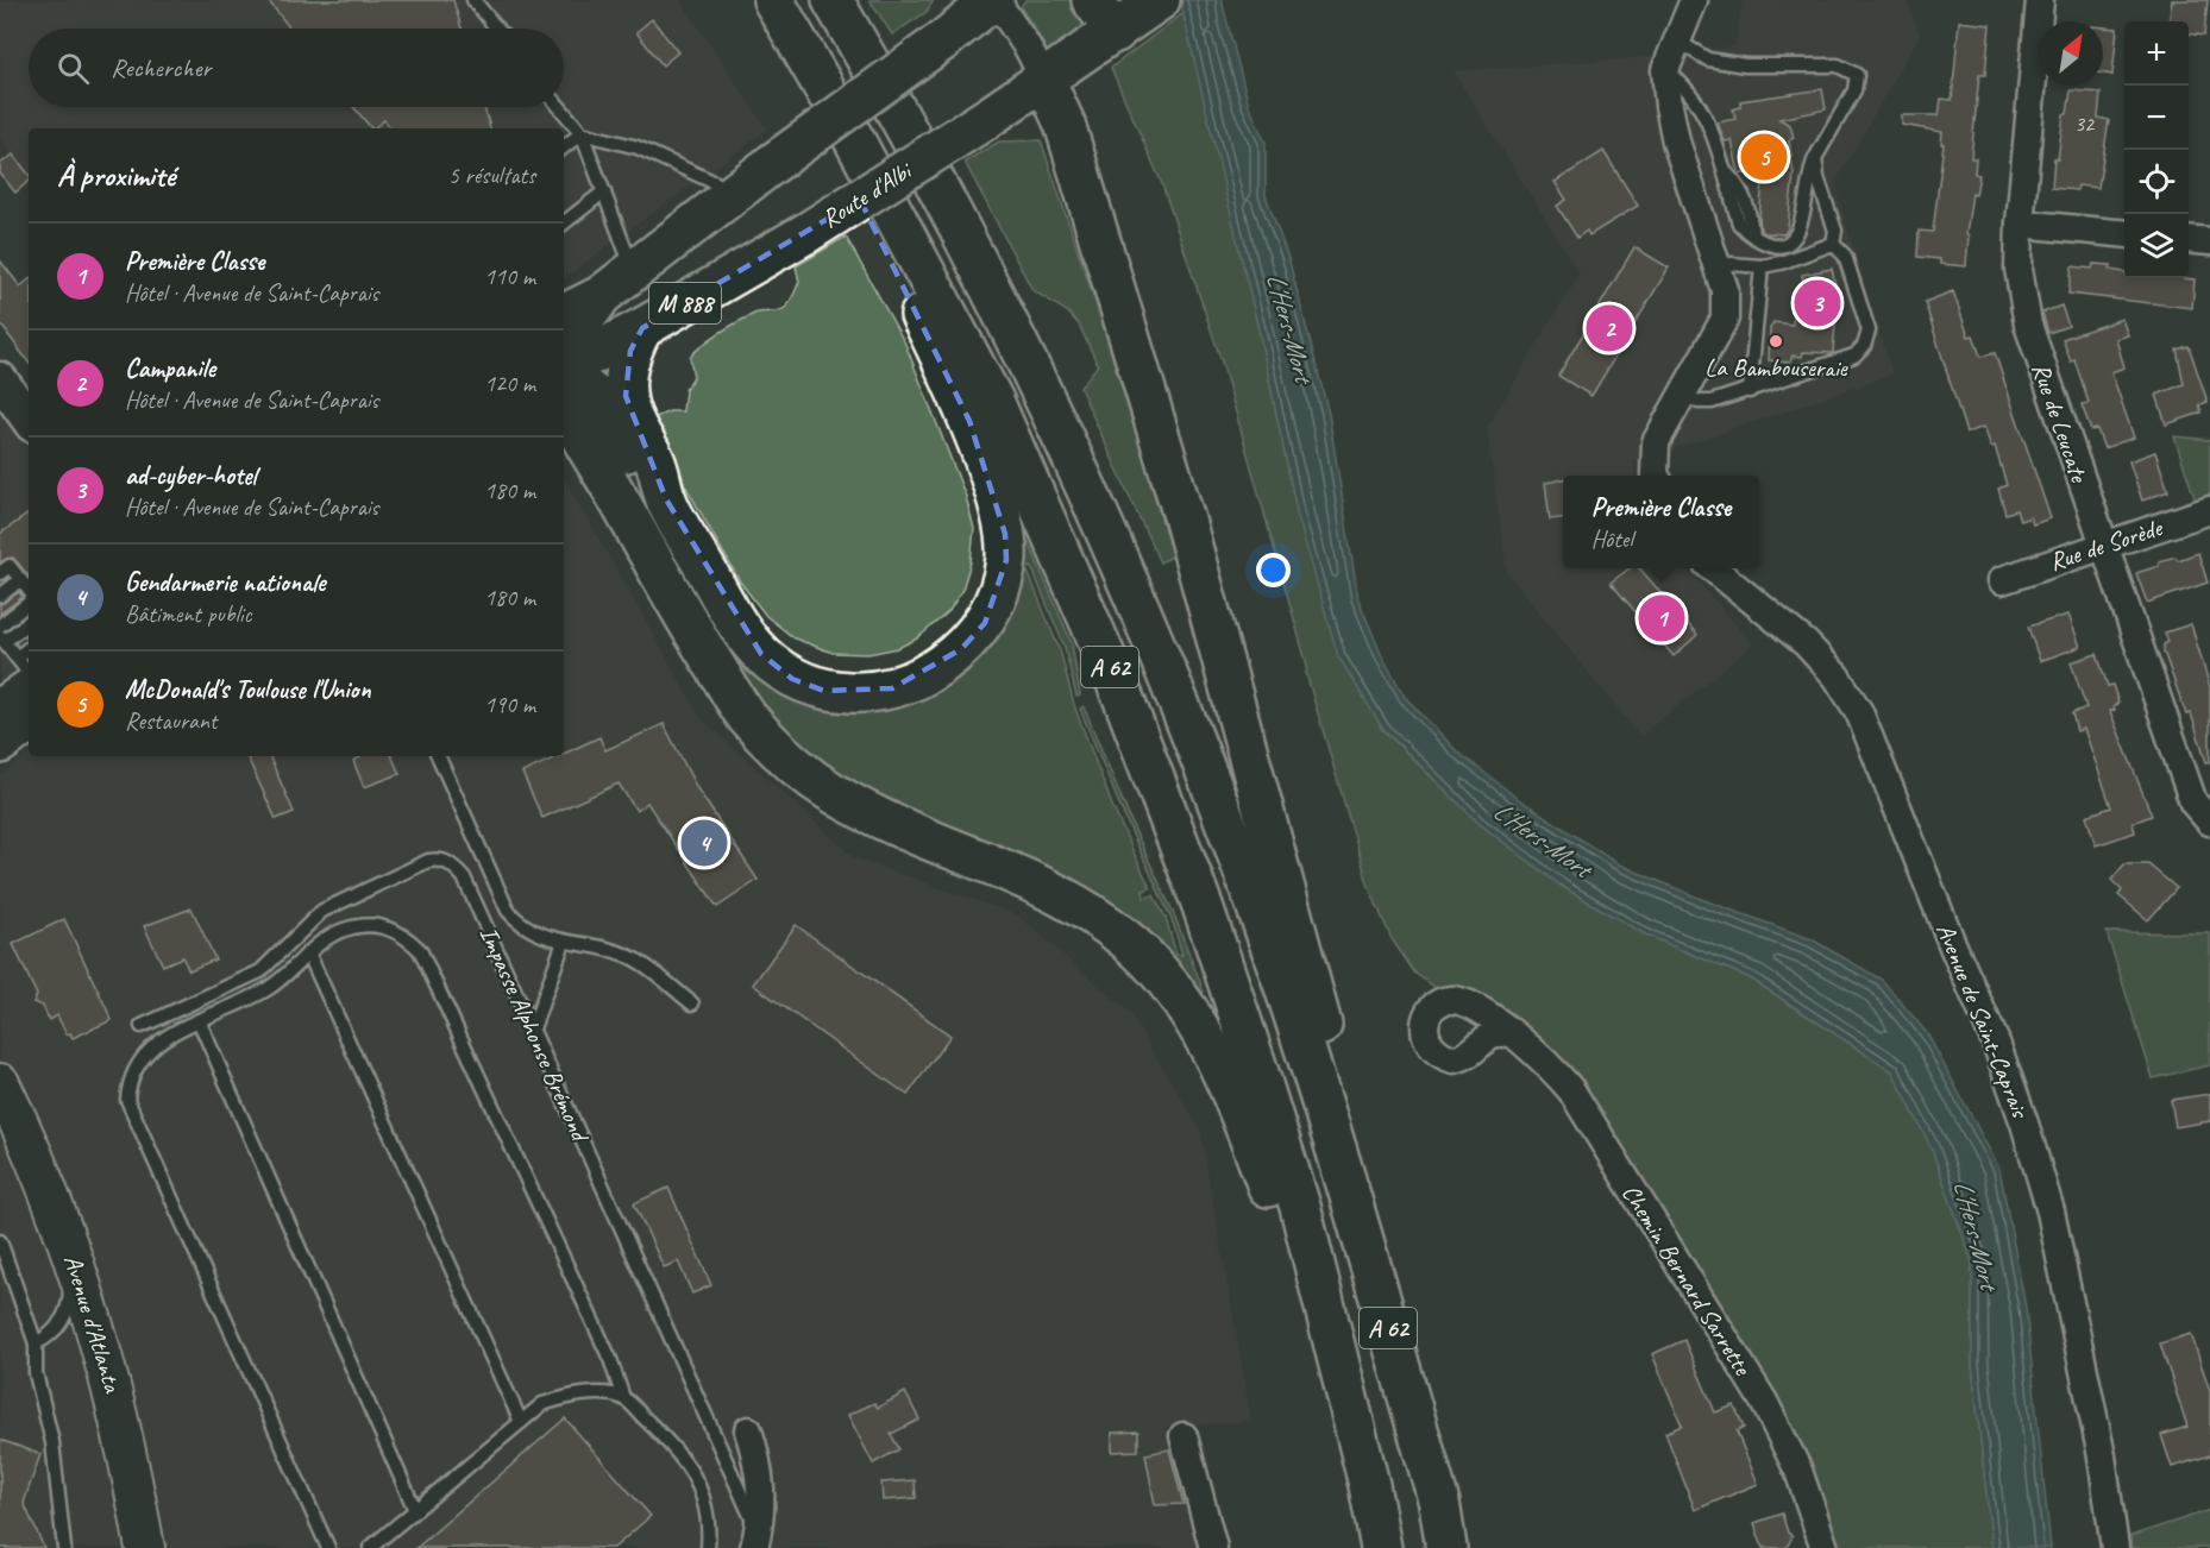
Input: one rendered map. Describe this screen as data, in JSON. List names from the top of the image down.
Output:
{
  "streets": {
    "main road": [
      "Route d'Albi",
      "M 888",
      "A 62",
      "Avenue d'Atlanta"
    ],
    "street": [
      "Rue de Leucate",
      "Rue de Sorède",
      "Avenue de Saint-Caprais",
      "Impasse Alphonse Brémond",
      "Chemin Bernard Sarrette"
    ]
  },
  "crossings": [
    ["Rue de Leucate", "Rue de Sorède"]
  ],
  "water": ["L'Hers-Mort"],
  "places": ["La Bambouseraie"],
  "house_numbers": ["32"],
  "north": "top right",
  "page": {
    "map_buttons": ["+", "−"],
    "search": "Rechercher",
    "heading": ["À proximité", "5 résultats"],
    "pins": [
      "5",
      "3",
      "2",
      "1",
      "4"
    ],
    "list": [
      {
        "mark": "1",
        "name": "Première Classe",
        "note": "Hôtel · Avenue de Saint-Caprais",
        "value": "110 m"
      },
      {
        "mark": "2",
        "name": "Campanile",
        "note": "Hôtel · Avenue de Saint-Caprais",
        "value": "120 m"
      },
      {
        "mark": "3",
        "name": "ad-cyber-hotel",
        "note": "Hôtel · Avenue de Saint-Caprais",
        "value": "180 m"
      },
      {
        "mark": "4",
        "name": "Gendarmerie nationale",
        "note": "Bâtiment public",
        "value": "180 m"
      },
      {
        "mark": "5",
        "name": "McDonald's Toulouse l'Union",
        "note": "Restaurant",
        "value": "190 m"
      }
    ],
    "popup": ["Première Classe", "Hôtel"]
  }
}
